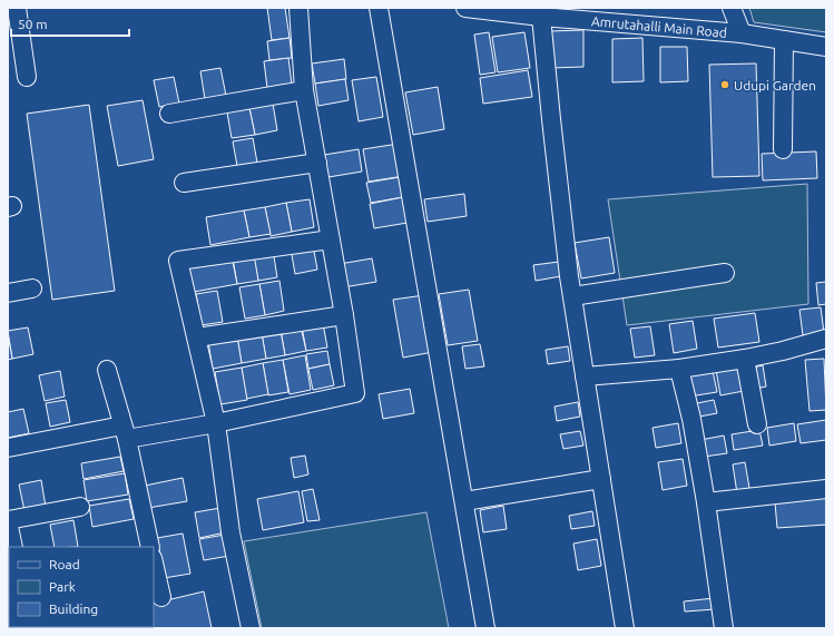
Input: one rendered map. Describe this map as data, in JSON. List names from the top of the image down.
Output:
{
  "streets": {
    "street": ["Amrutahalli Main Road"]
  },
  "places": ["Udupi Garden"],
  "legend": ["Road", "Park", "Building"],
  "scale_bar": "50 m"
}
